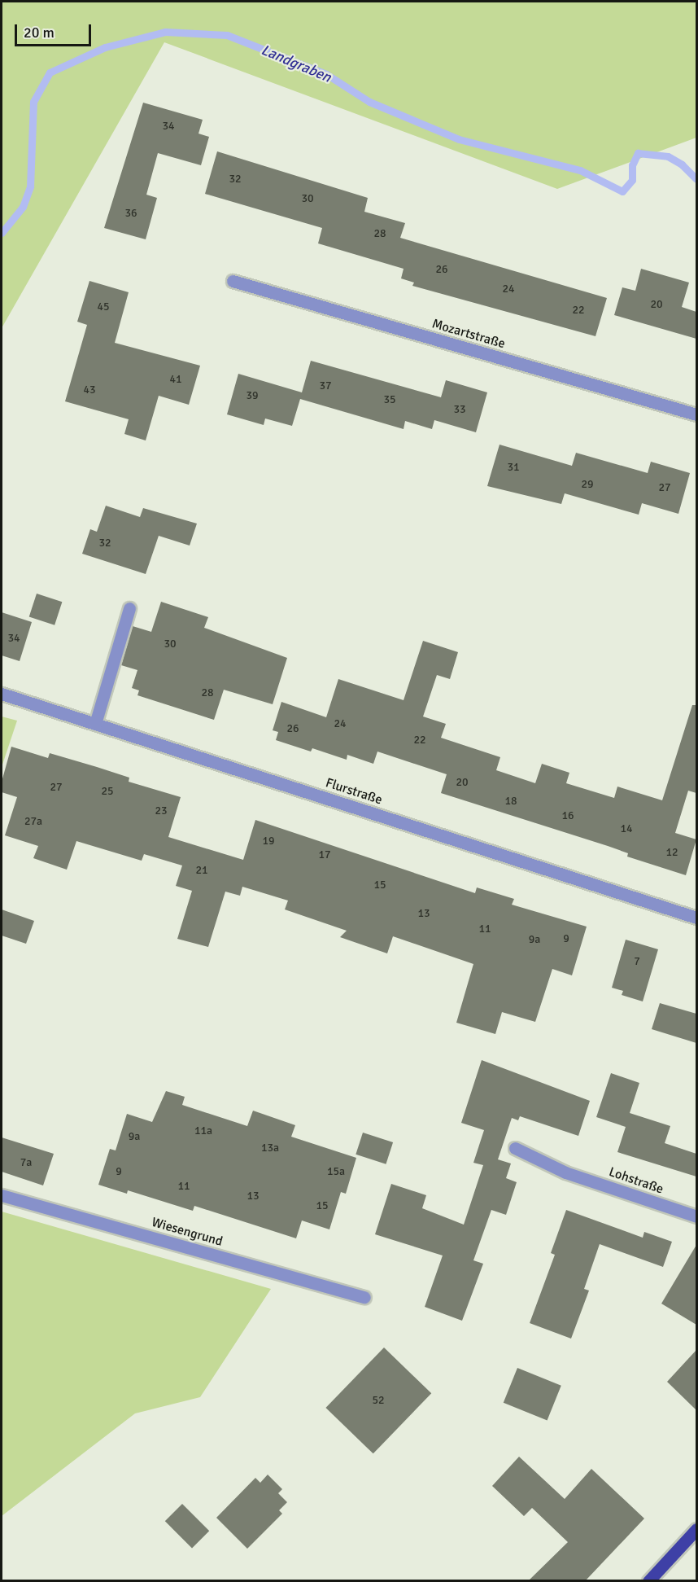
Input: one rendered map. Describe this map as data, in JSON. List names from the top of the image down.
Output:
{
  "streets": {
    "street": [
      "Mozartstraße",
      "Flurstraße",
      "Lohstraße",
      "Wiesengrund"
    ]
  },
  "water": ["Landgraben"],
  "house_numbers": [
    "34",
    "32",
    "30",
    "36",
    "28",
    "26",
    "24",
    "20",
    "45",
    "22",
    "41",
    "37",
    "43",
    "39",
    "35",
    "33",
    "31",
    "29",
    "27",
    "32",
    "34",
    "30",
    "28",
    "24",
    "26",
    "22",
    "20",
    "27",
    "25",
    "18",
    "23",
    "16",
    "27a",
    "14",
    "19",
    "12",
    "17",
    "21",
    "15",
    "13",
    "11",
    "9",
    "9a",
    "7",
    "11a",
    "9a",
    "13a",
    "7a",
    "9",
    "15a",
    "11",
    "13",
    "15",
    "52"
  ],
  "scale_bar": "20 m"
}
